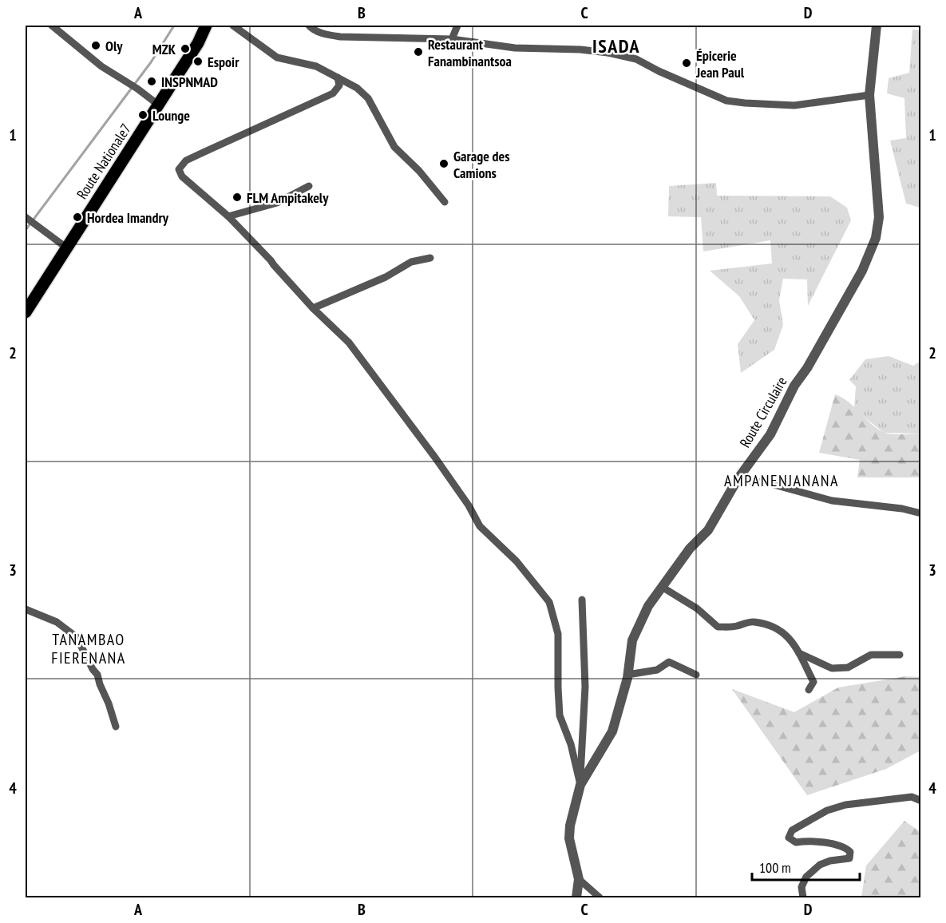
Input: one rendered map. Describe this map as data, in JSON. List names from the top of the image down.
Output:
{
  "streets": {
    "main road": ["Route Nationale7"],
    "street": ["Route Circulaire"]
  },
  "districts": ["ISADA", "AMPANENJANANA", "TANAMBAO FIERENANA"],
  "places": [
    "Oly",
    "MZK",
    "Restaurant Fanambinantsoa",
    "Espoir",
    "Épicerie Jean Paul",
    "INSPNMAD",
    "Lounge",
    "Garage des Camions",
    "FLM Ampitakely",
    "Hordea Imandry"
  ],
  "scale_bar": "100 m",
  "grid": {
    "columns": [
      "A",
      "B",
      "C",
      "D"
    ],
    "rows": [
      "1",
      "2",
      "3",
      "4"
    ]
  }
}
